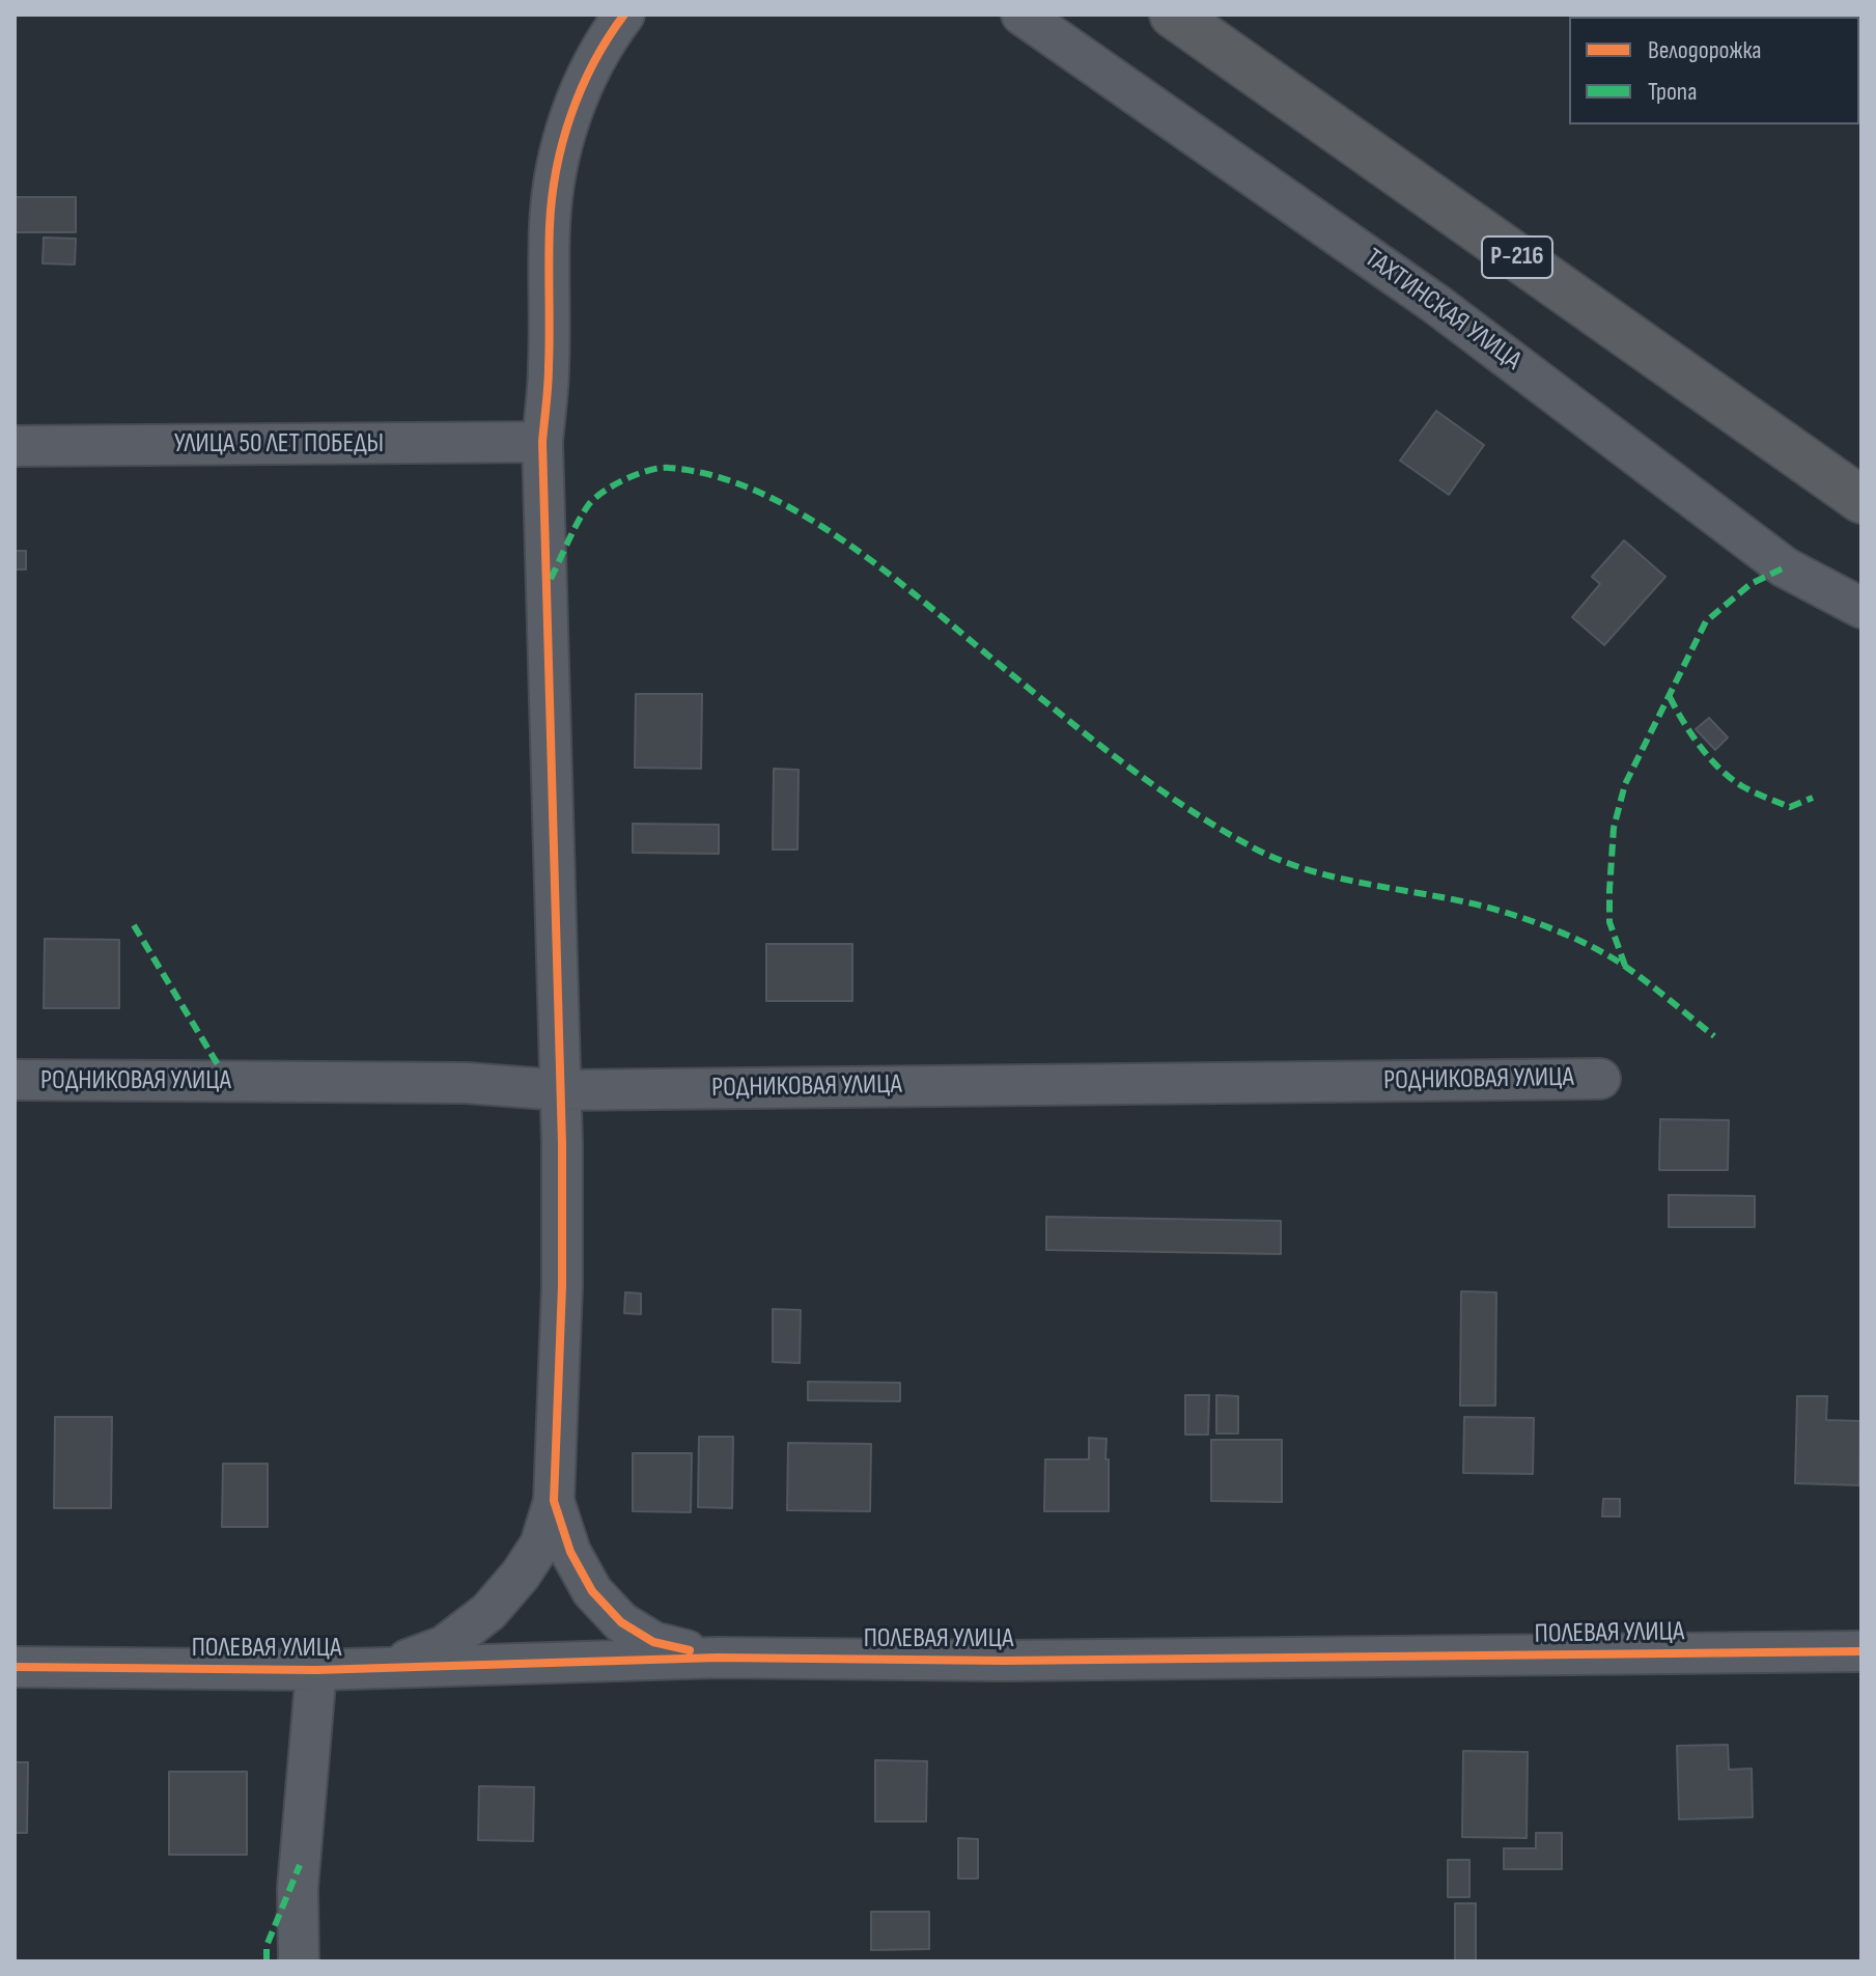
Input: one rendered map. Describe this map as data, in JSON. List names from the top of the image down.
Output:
{
  "streets": {
    "highway": ["Р-216"],
    "street": [
      "ТАХТИНСКАЯ УЛИЦА",
      "УЛИЦА 50 ЛЕТ ПОБЕДЫ",
      "РОДНИКОВАЯ УЛИЦА",
      "ПОЛЕВАЯ УЛИЦА"
    ]
  },
  "legend": ["Велодорожка", "Тропа"]
}
